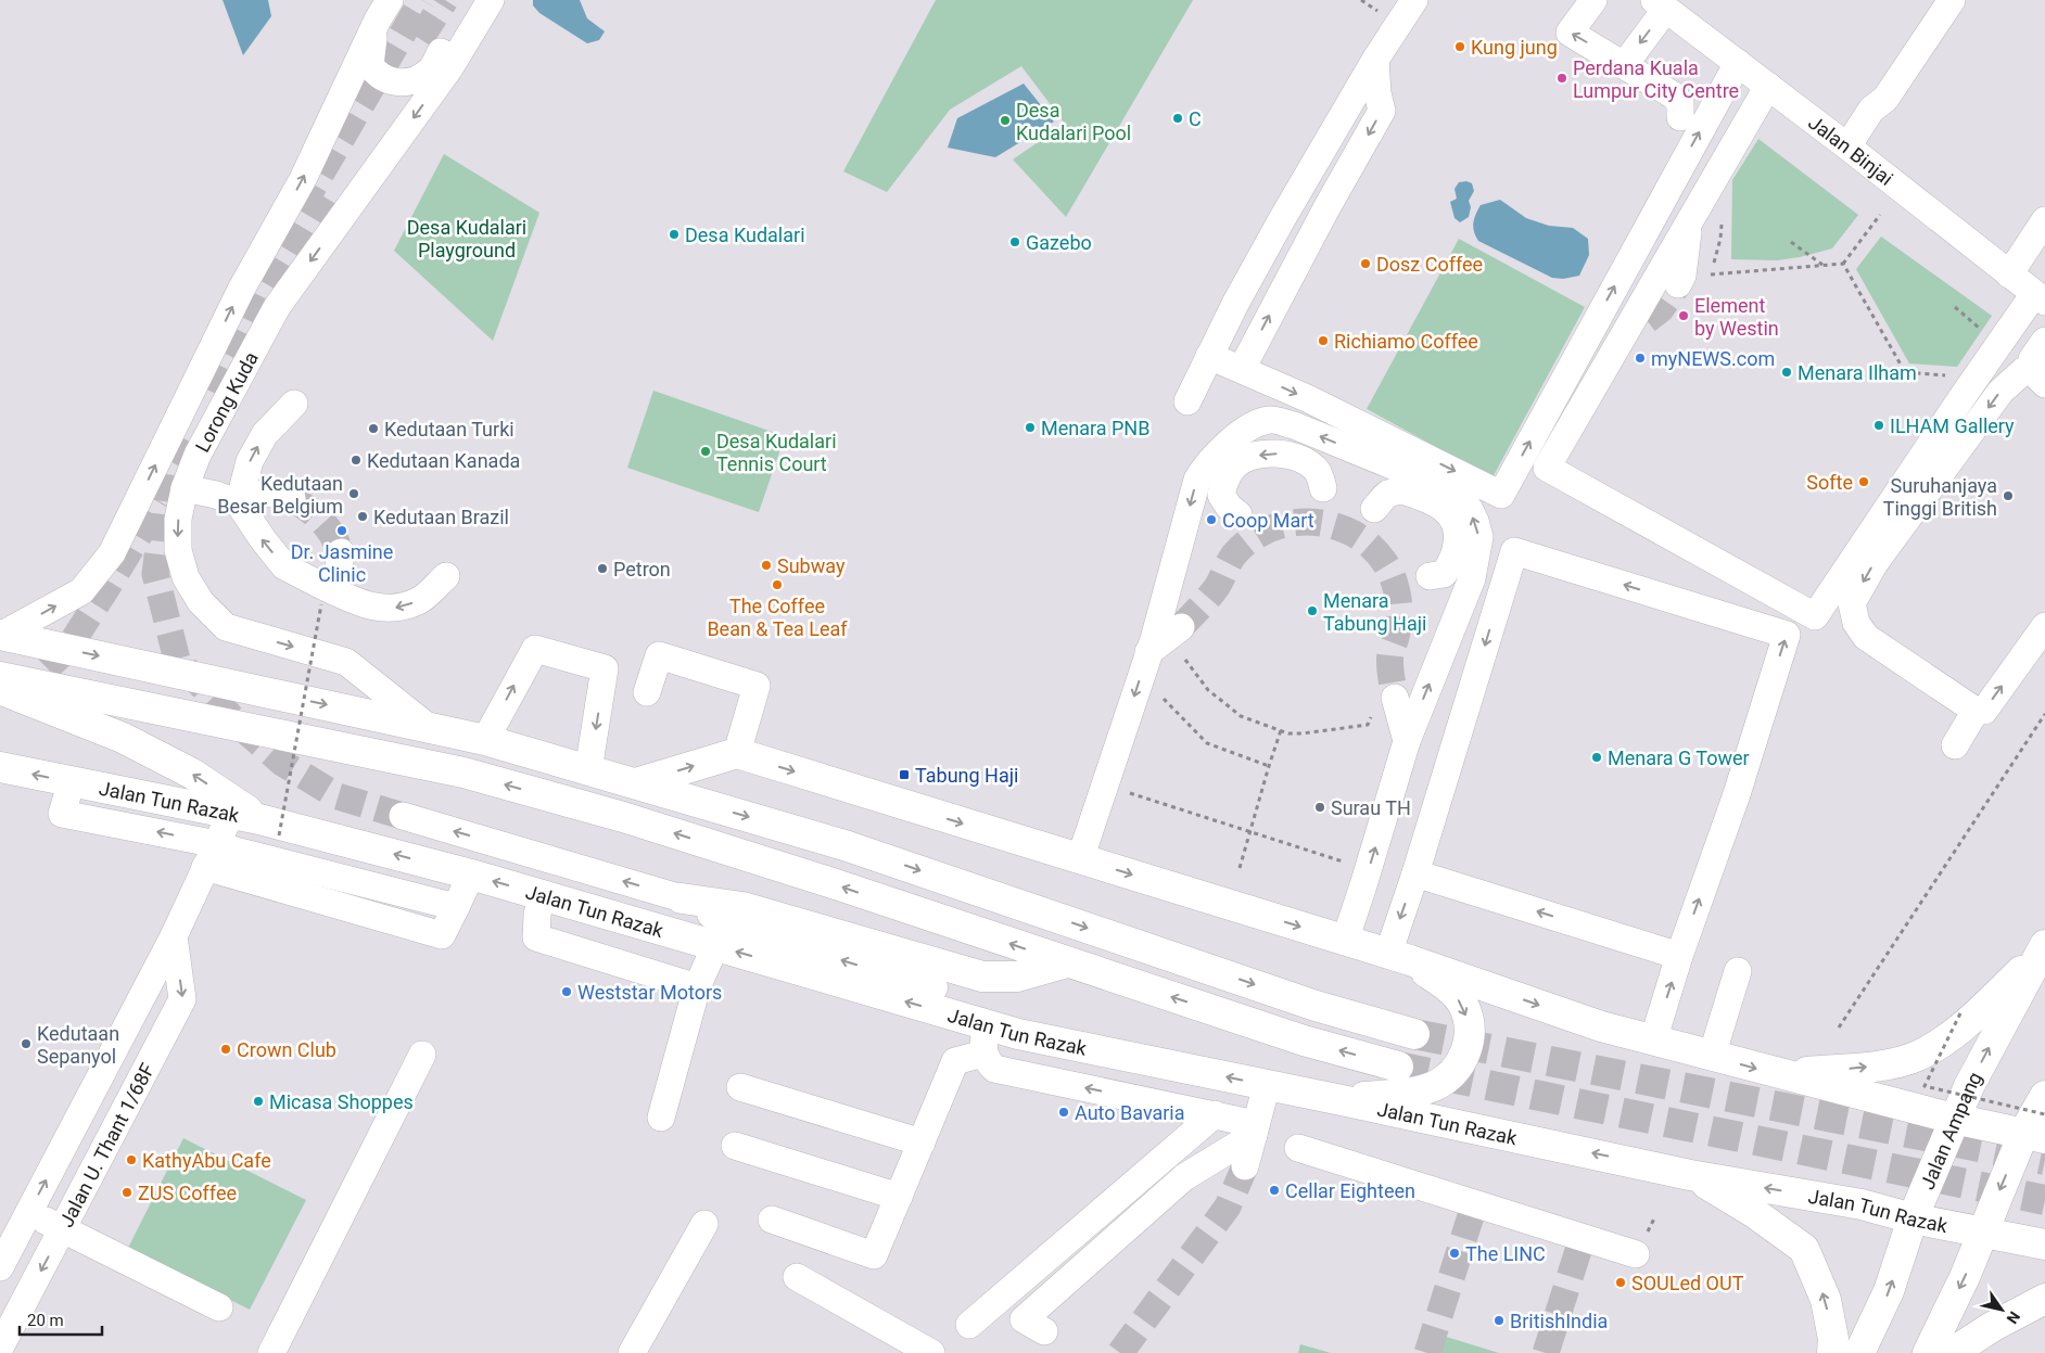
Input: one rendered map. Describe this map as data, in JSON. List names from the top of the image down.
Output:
{
  "streets": {
    "main road": ["Jalan Tun Razak", "Jalan Ampang"],
    "street": ["Jalan Binjai", "Lorong Kuda", "Jalan U. Thant 1/68F"]
  },
  "crossings": [
    ["Jalan Tun Razak", "Jalan Ampang"],
    ["Jalan Tun Razak", "Jalan U. Thant 1/68F"]
  ],
  "parks": ["Desa Kudalari Playground"],
  "places": {
    "other": [
      "Kung jung",
      "Perdana Kuala Lumpur City Centre",
      "C",
      "Desa Kudalari Pool",
      "Desa Kudalari",
      "Gazebo",
      "Dosz Coffee",
      "Element by Westin",
      "Richiamo Coffee",
      "myNEWS.com",
      "Menara Ilham",
      "ILHAM Gallery",
      "Menara PNB",
      "Kedutaan Turki",
      "Desa Kudalari Tennis Court",
      "Kedutaan Kanada",
      "Softe",
      "Kedutaan Besar Belgium",
      "Suruhanjaya Tinggi British",
      "Kedutaan Brazil",
      "Coop Mart",
      "Dr. Jasmine Clinic",
      "Subway",
      "Petron",
      "The Coffee Bean & Tea Leaf",
      "Menara Tabung Haji",
      "Menara G Tower",
      "Surau TH",
      "Weststar Motors",
      "Kedutaan Sepanyol",
      "Crown Club",
      "Micasa Shoppes",
      "Auto Bavaria",
      "KathyAbu Cafe",
      "Cellar Eighteen",
      "ZUS Coffee",
      "The LINC",
      "SOULed OUT",
      "BritishIndia"
    ],
    "transit": ["Tabung Haji"]
  },
  "scale_bar": "20 m",
  "north": "bottom right"
}
